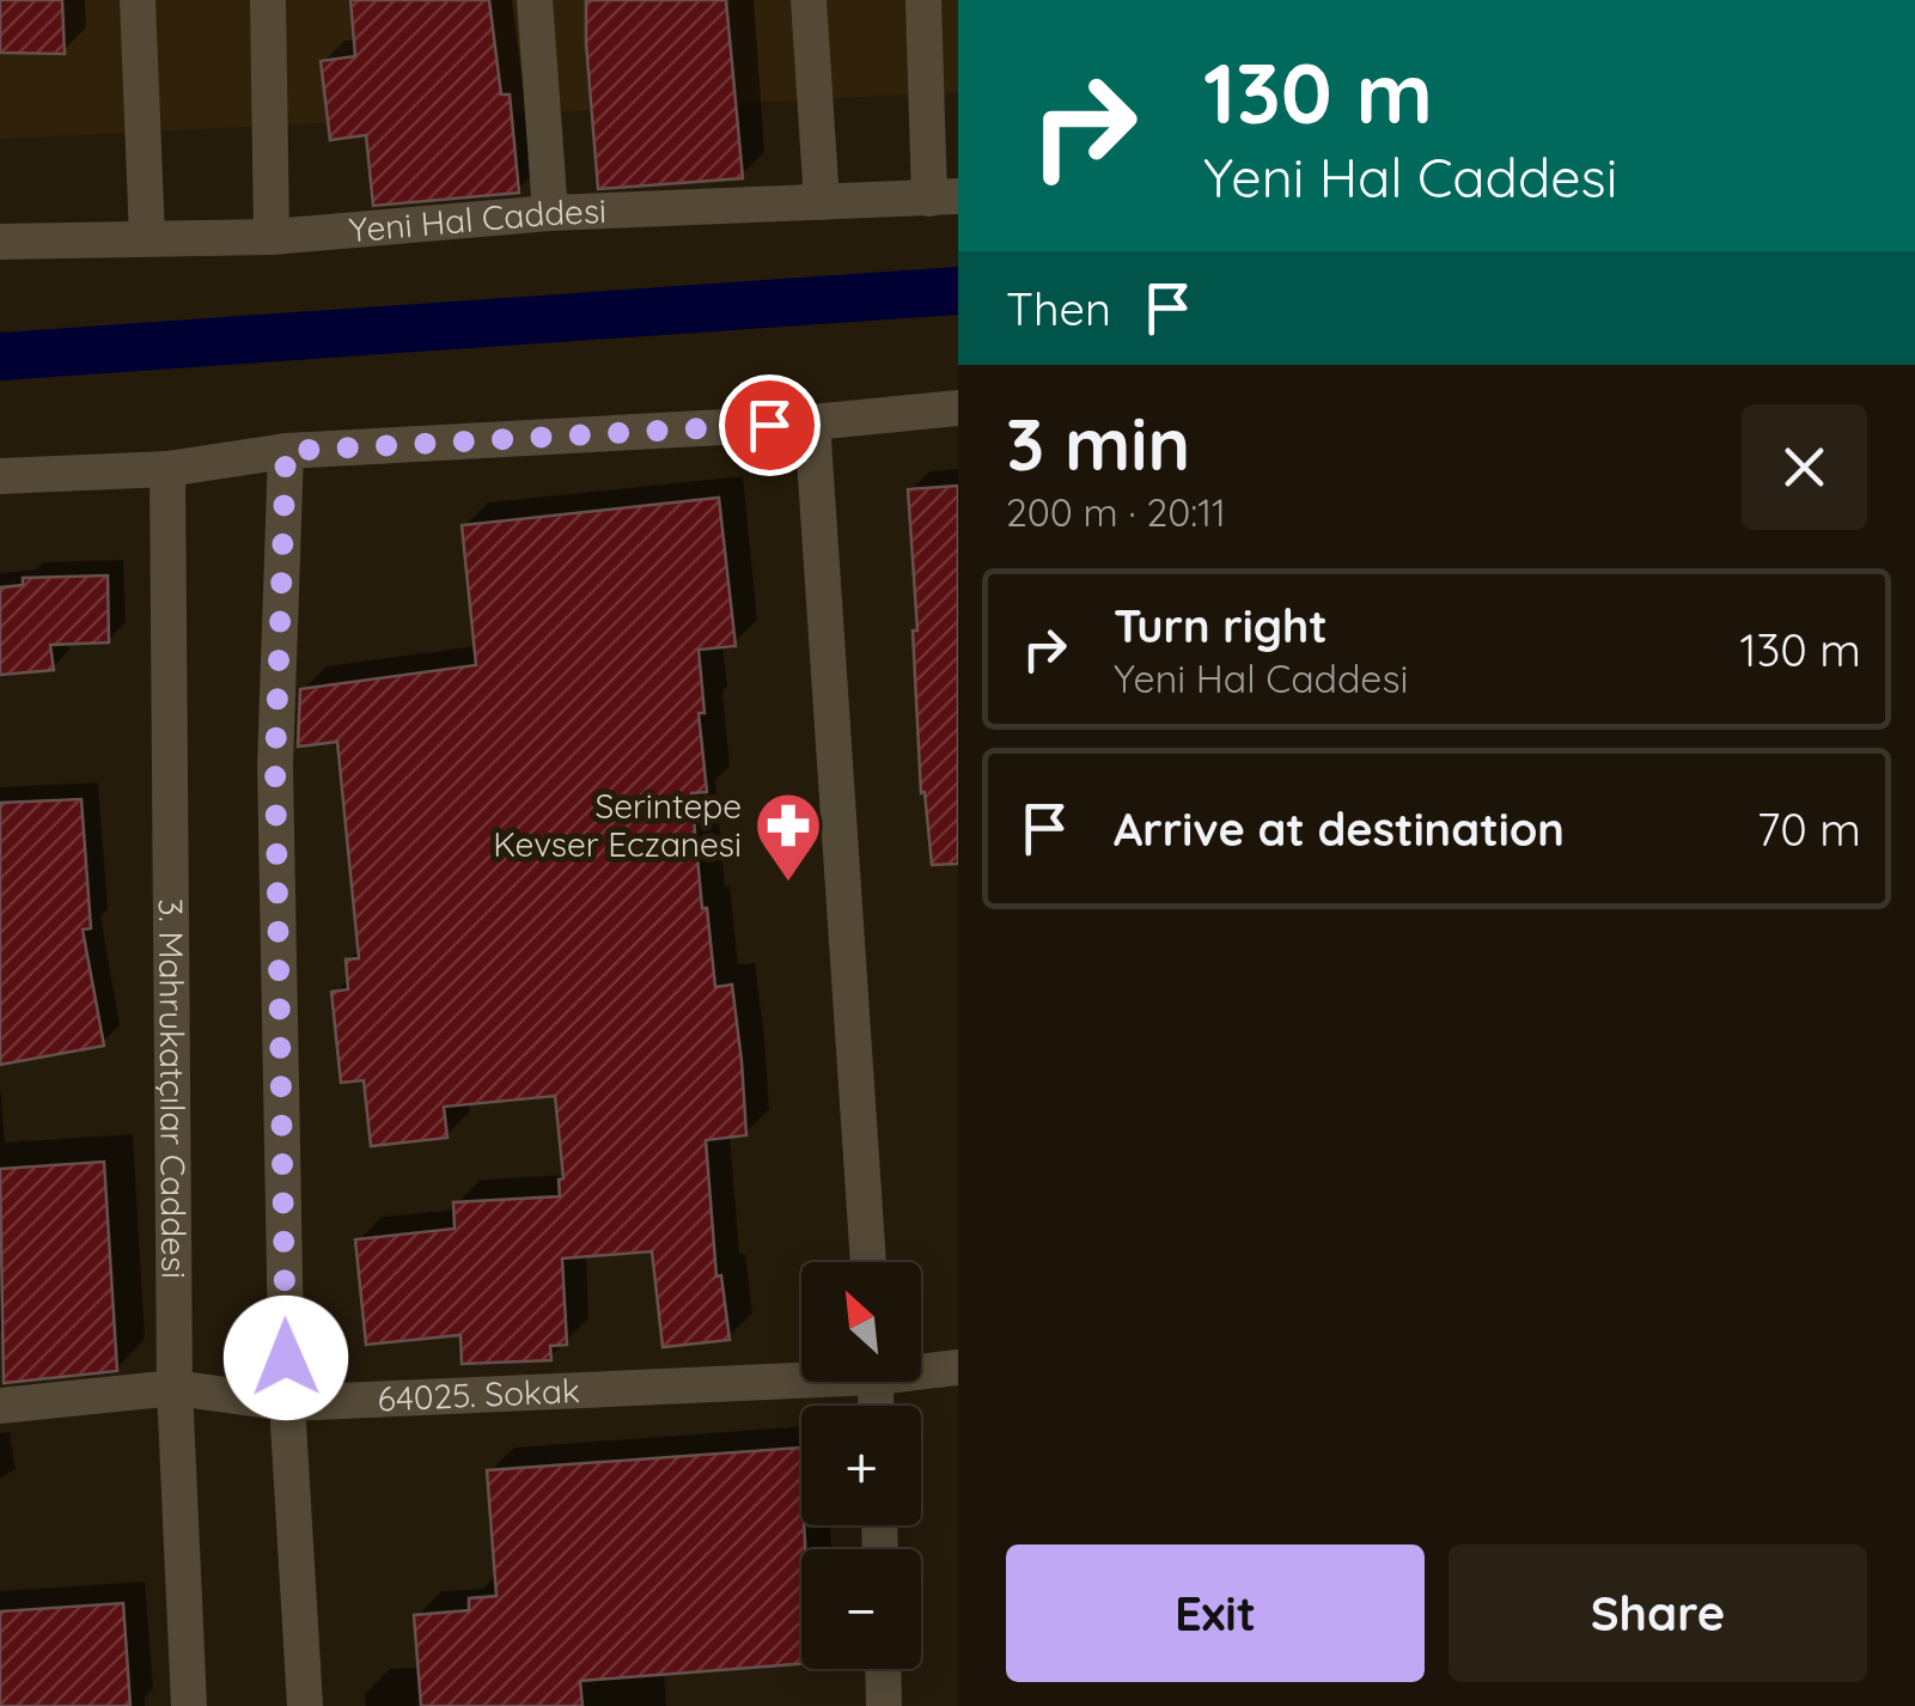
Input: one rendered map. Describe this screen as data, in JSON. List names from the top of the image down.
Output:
{
  "streets": {
    "street": ["Yeni Hal Caddesi", "3. Mahrukatçılar Caddesi", "64025. Sokak"]
  },
  "crossings": [
    ["3. Mahrukatçılar Caddesi", "64025. Sokak"]
  ],
  "places": {
    "pharmacy": ["Serintepe Kevser Eczanesi"]
  },
  "north": "top left",
  "page": {
    "turn": ["130 m", "Yeni Hal Caddesi"],
    "then": "Then",
    "heading": ["3 min", "200 m · 20:11"],
    "list": [
      {
        "name": "Turn right",
        "note": "Yeni Hal Caddesi",
        "value": "130 m"
      },
      {
        "name": "Arrive at destination",
        "value": "70 m"
      }
    ],
    "map_buttons": ["+", "−"],
    "buttons": ["Exit", "Share"]
  }
}
